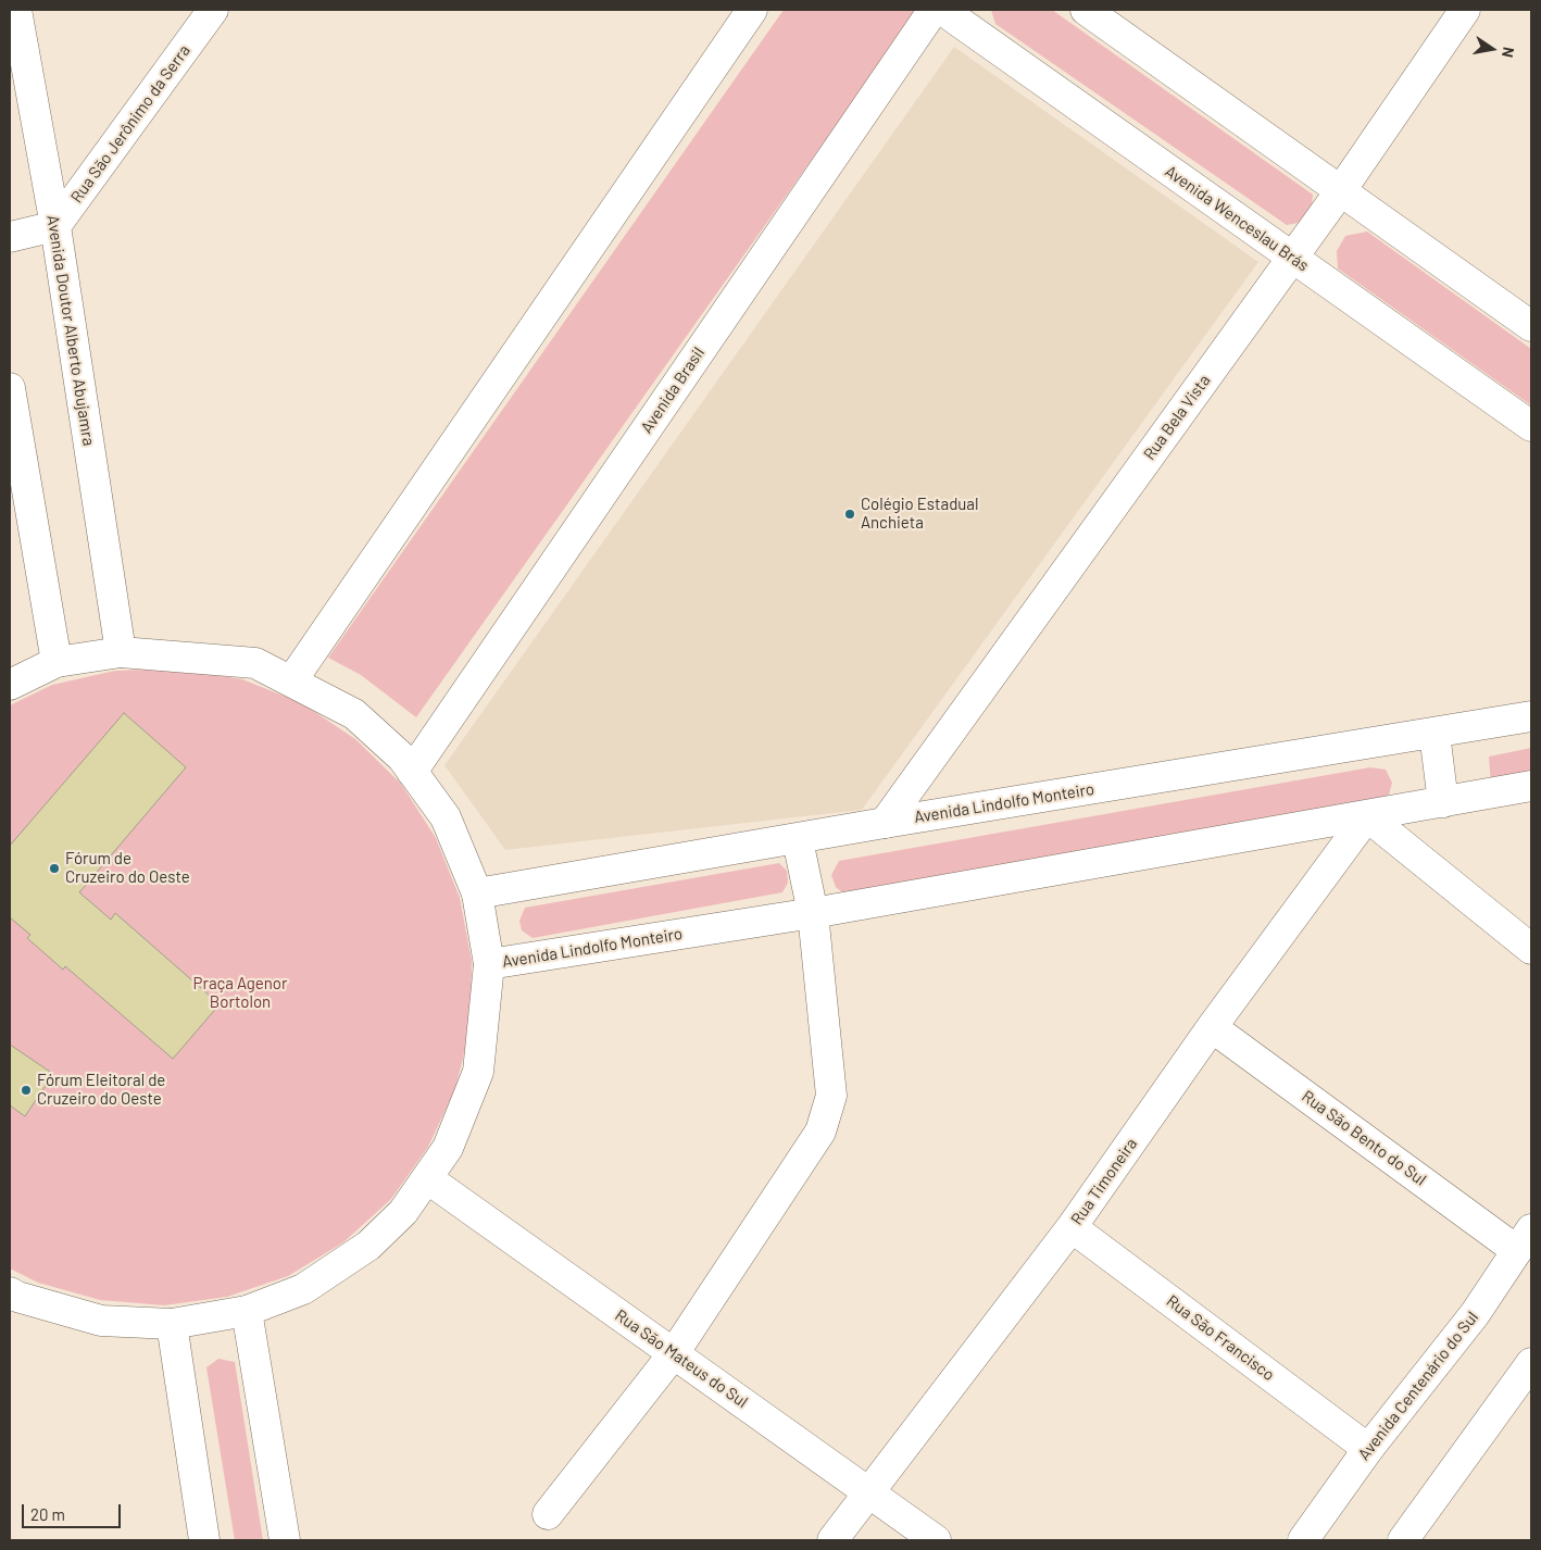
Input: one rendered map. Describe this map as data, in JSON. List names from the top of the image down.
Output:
{
  "streets": {
    "street": [
      "Rua São Jerônimo da Serra",
      "Avenida Wenceslau Brás",
      "Avenida Doutor Alberto Abujamra",
      "Avenida Brasil",
      "Rua Bela Vista",
      "Avenida Lindolfo Monteiro",
      "Rua São Bento do Sul",
      "Rua Timoneira",
      "Rua São Francisco",
      "Rua São Mateus do Sul",
      "Avenida Centenário do Sul"
    ]
  },
  "crossings": [
    ["Rua São Jerônimo da Serra", "Avenida Doutor Alberto Abujamra"],
    ["Avenida Wenceslau Brás", "Rua Bela Vista"],
    ["Rua Bela Vista", "Avenida Lindolfo Monteiro"],
    ["Avenida Lindolfo Monteiro", "Rua Timoneira"],
    ["Rua São Bento do Sul", "Rua Timoneira"],
    ["Rua São Bento do Sul", "Avenida Centenário do Sul"],
    ["Rua Timoneira", "Rua São Francisco"],
    ["Rua Timoneira", "Rua São Mateus do Sul"],
    ["Rua São Francisco", "Avenida Centenário do Sul"]
  ],
  "parks": ["Praça Agenor Bortolon"],
  "places": ["Colégio Estadual Anchieta", "Fórum de Cruzeiro do Oeste", "Fórum Eleitoral de Cruzeiro do Oeste"],
  "scale_bar": "20 m",
  "north": "right"
}
